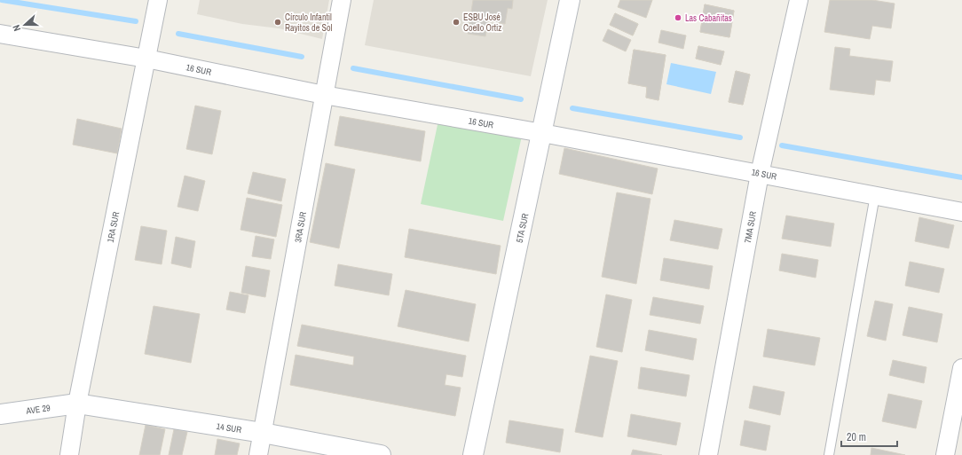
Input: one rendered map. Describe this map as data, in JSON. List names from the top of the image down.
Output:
{
  "streets": {
    "street": [
      "16 SUR",
      "1RA SUR",
      "3RA SUR",
      "7MA SUR",
      "5TA SUR",
      "AVE 29",
      "14 SUR"
    ]
  },
  "crossings": [
    ["16 SUR", "1RA SUR"],
    ["16 SUR", "3RA SUR"],
    ["16 SUR", "7MA SUR"],
    ["16 SUR", "5TA SUR"],
    ["1RA SUR", "AVE 29"],
    ["1RA SUR", "14 SUR"],
    ["3RA SUR", "14 SUR"],
    ["AVE 29", "14 SUR"]
  ],
  "places": ["Las Cabañitas", "Círculo Infantil Rayitos de Sol", "ESBU José Coello Ortiz"],
  "scale_bar": "20 m",
  "north": "left"
}
